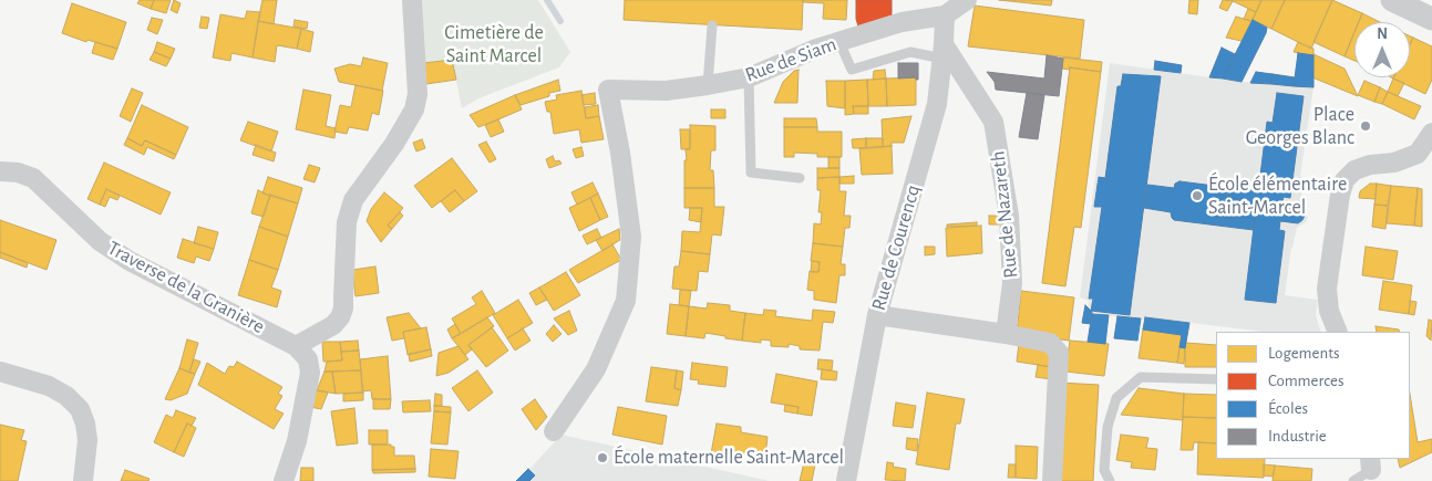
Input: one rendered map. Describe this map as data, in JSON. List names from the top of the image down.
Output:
{
  "streets": {
    "street": [
      "Rue de Siam",
      "Rue de Nazareth",
      "Rue de Courencq",
      "Traverse de la Granière"
    ]
  },
  "crossings": [
    ["Rue de Siam", "Rue de Courencq"],
    ["Rue de Nazareth", "Rue de Courencq"]
  ],
  "parks": ["Cimetière de Saint Marcel"],
  "places": ["Place Georges Blanc", "École élémentaire Saint-Marcel", "École maternelle Saint-Marcel"],
  "legend": [
    "Logements",
    "Commerces",
    "Écoles",
    "Industrie"
  ],
  "north": "top"
}
